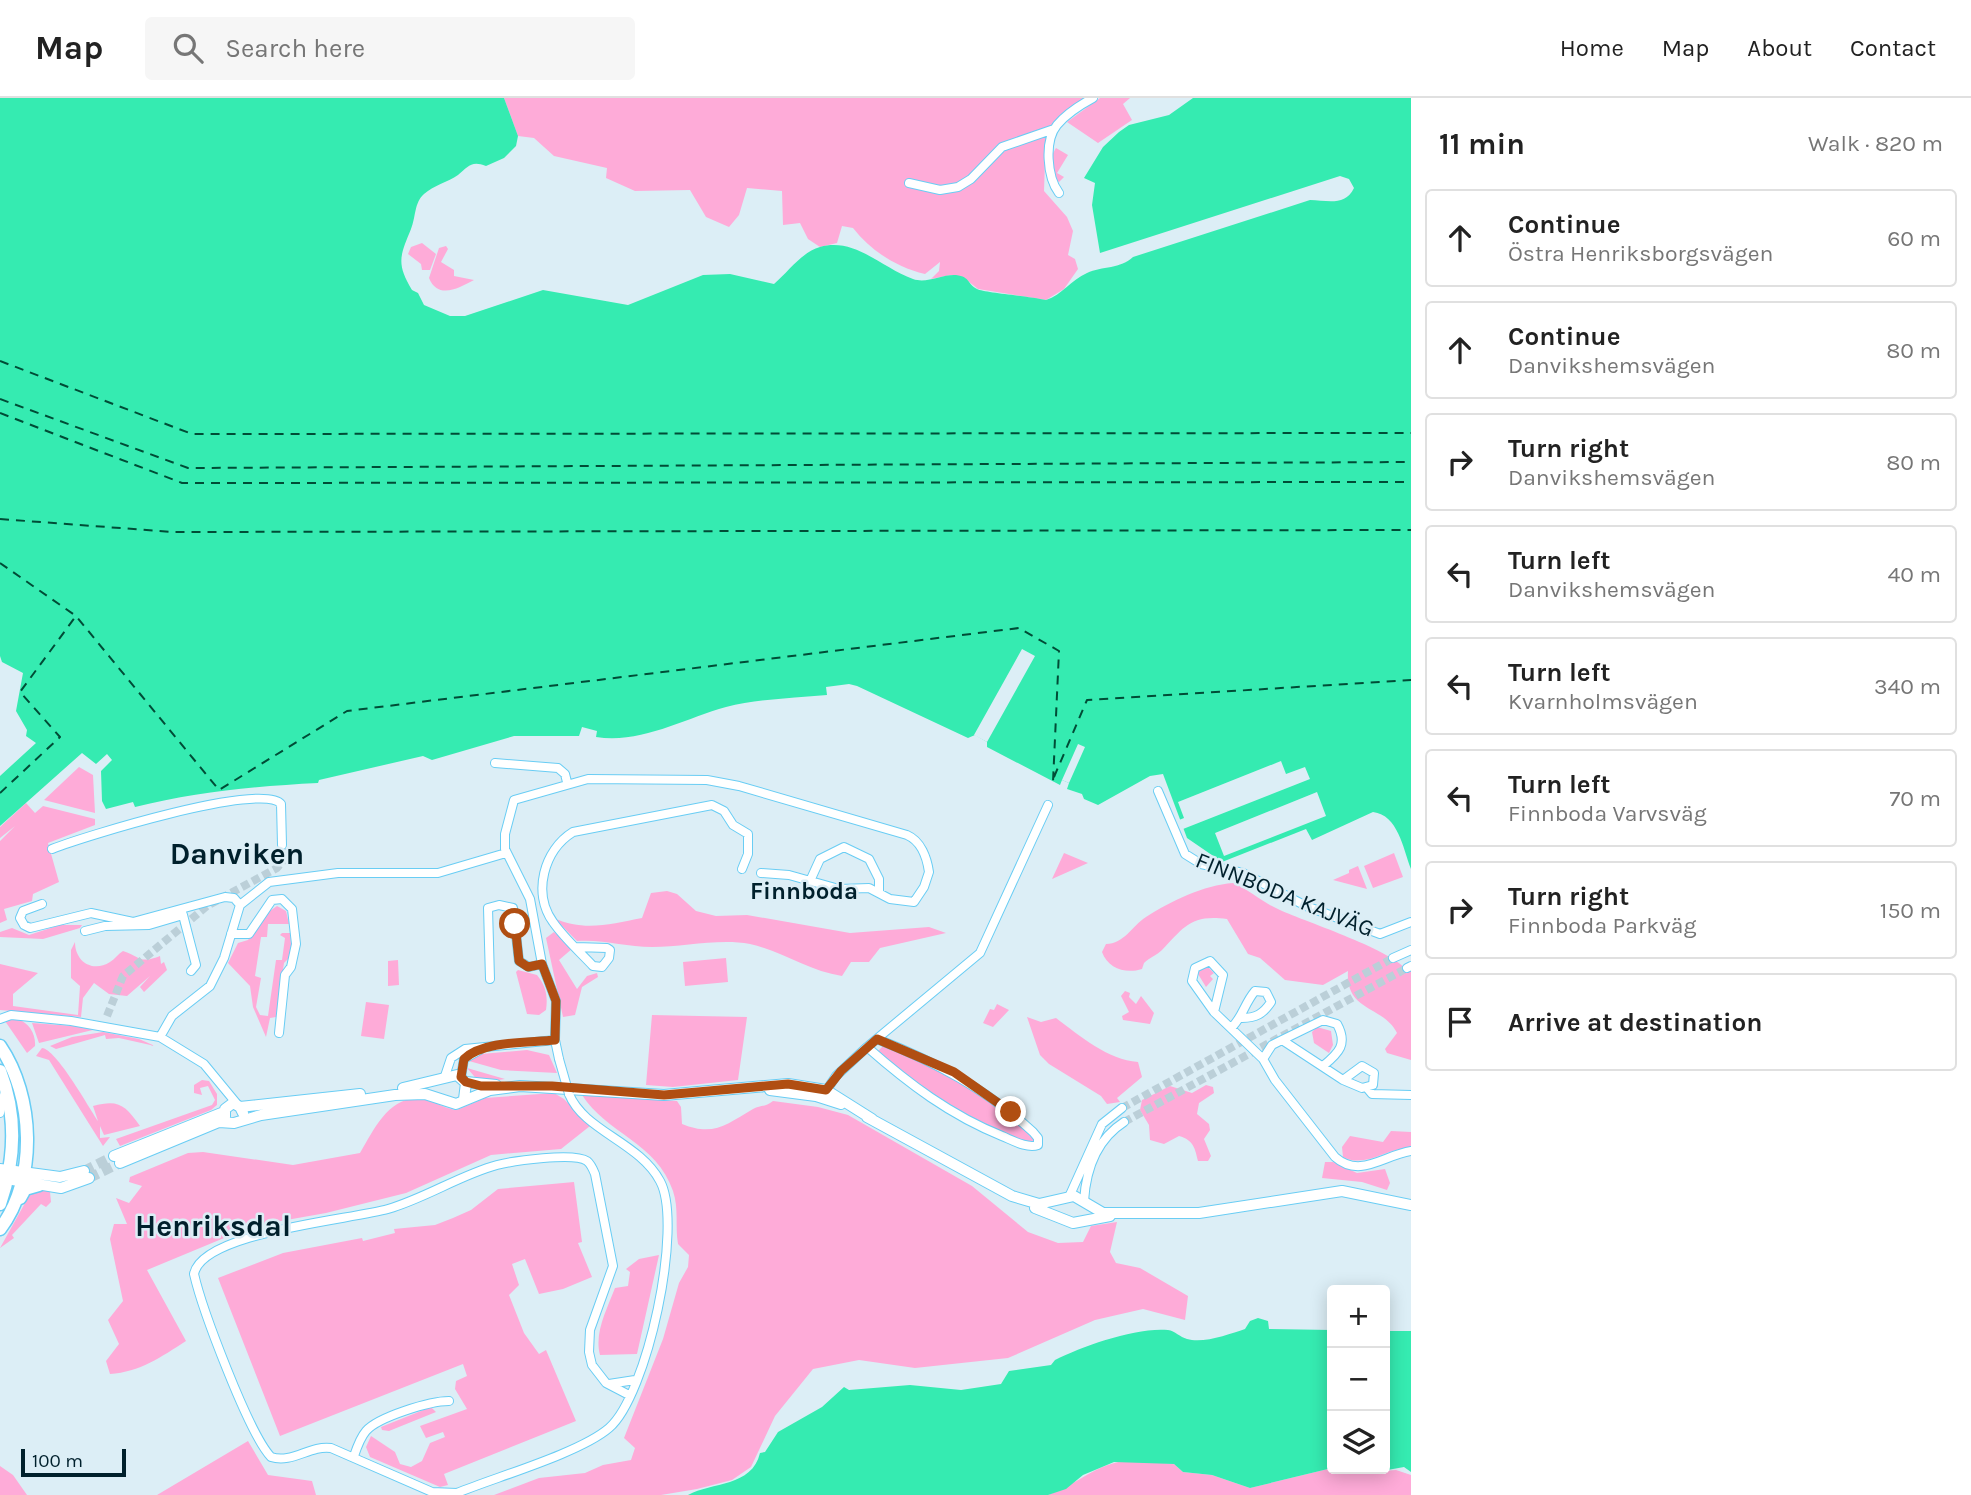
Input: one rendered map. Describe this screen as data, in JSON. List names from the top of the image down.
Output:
{
  "streets": {
    "street": ["FINNBODA KAJVÄG"]
  },
  "districts": ["Danviken", "Finnboda", "Henriksdal"],
  "scale_bar": "100 m",
  "page": {
    "header": "Map",
    "search": "Search here",
    "nav": [
      "Home",
      "Map",
      "About",
      "Contact"
    ],
    "heading": ["11 min", "Walk · 820 m"],
    "list": [
      ["Continue", "Östra Henriksborgsvägen", "60 m"],
      ["Continue", "Danvikshemsvägen", "80 m"],
      ["Turn right", "Danvikshemsvägen", "80 m"],
      ["Turn left", "Danvikshemsvägen", "40 m"],
      ["Turn left", "Kvarnholmsvägen", "340 m"],
      ["Turn left", "Finnboda Varvsväg", "70 m"],
      ["Turn right", "Finnboda Parkväg", "150 m"],
      "Arrive at destination"
    ],
    "map_buttons": ["+", "−"],
    "scale": "100 m"
  }
}
